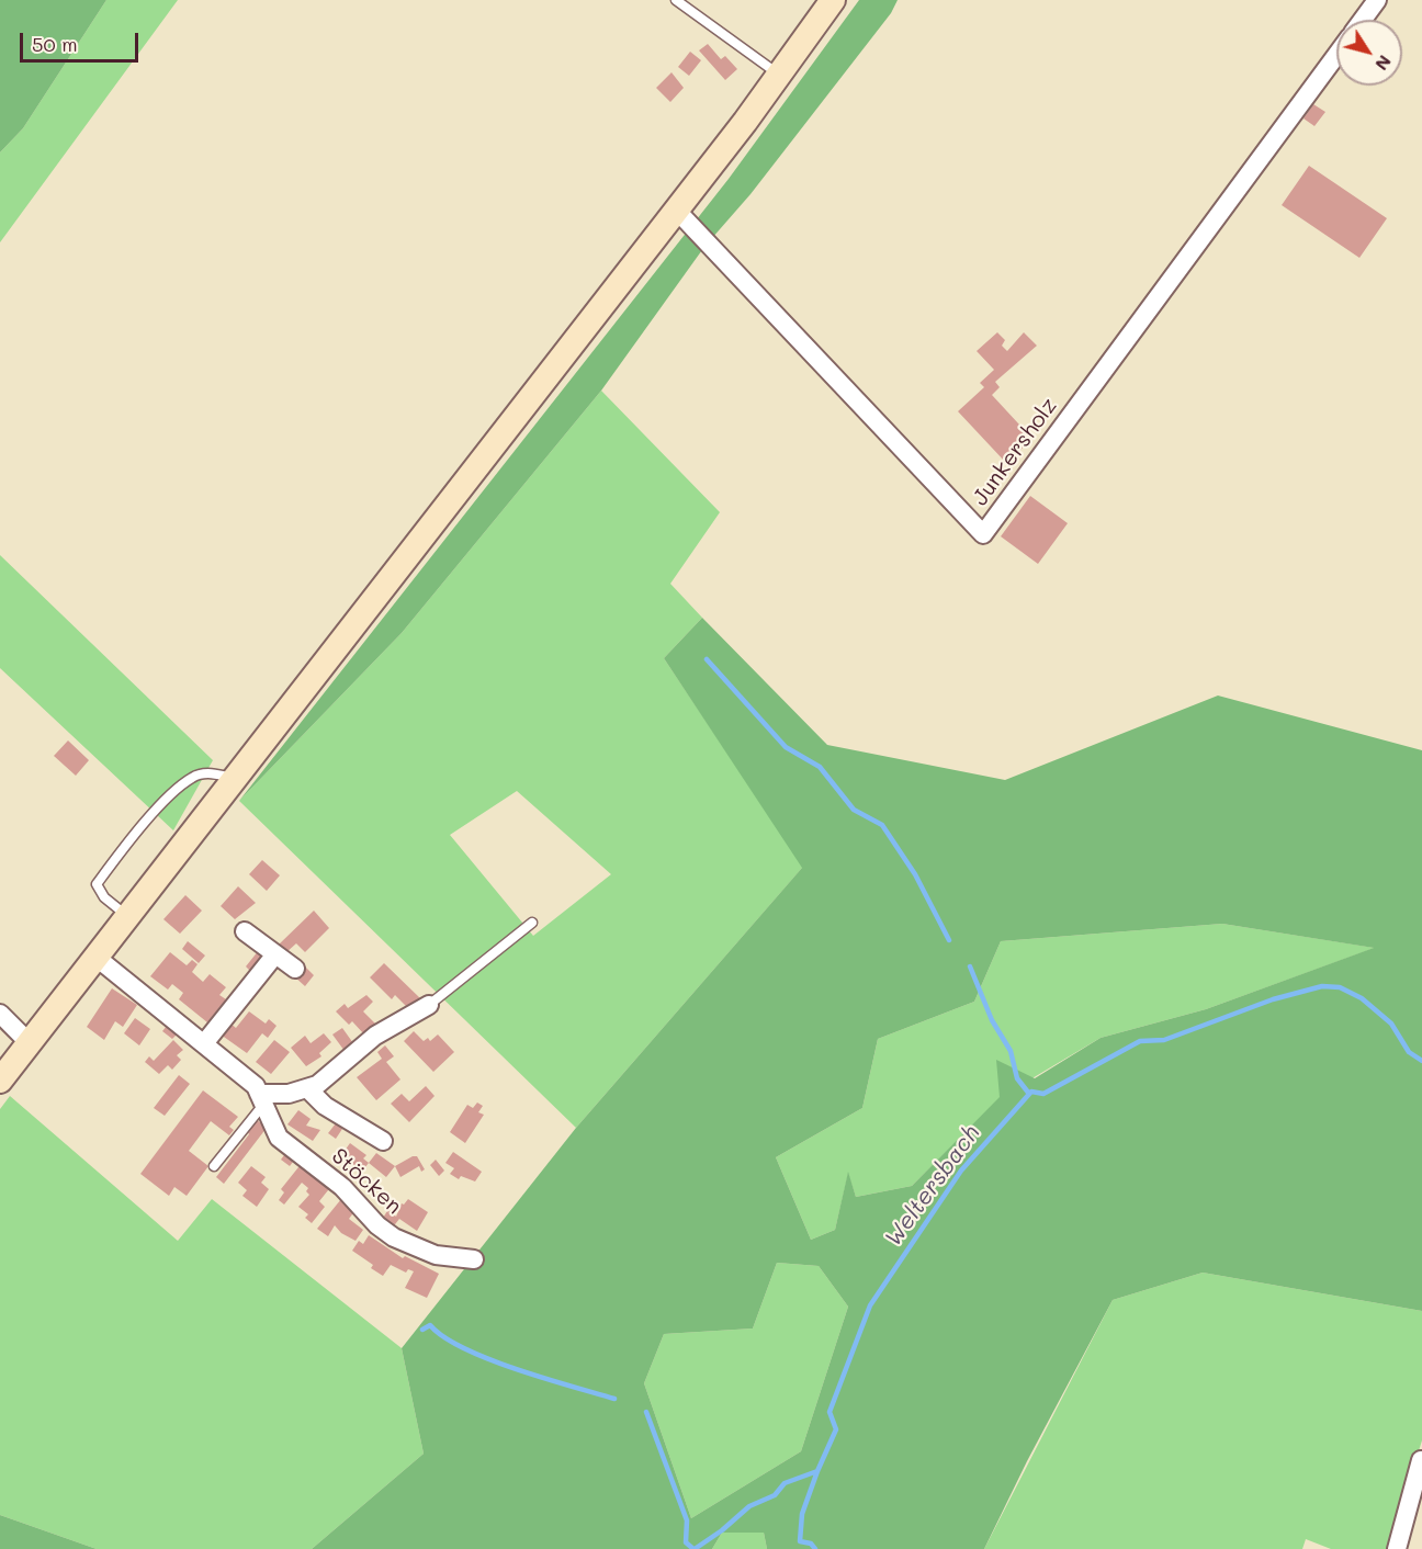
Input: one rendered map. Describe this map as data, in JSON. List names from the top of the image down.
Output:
{
  "streets": {
    "street": ["Junkersholz", "Stöcken"]
  },
  "water": ["Weltersbach"],
  "scale_bar": "50 m",
  "north": "bottom right"
}
